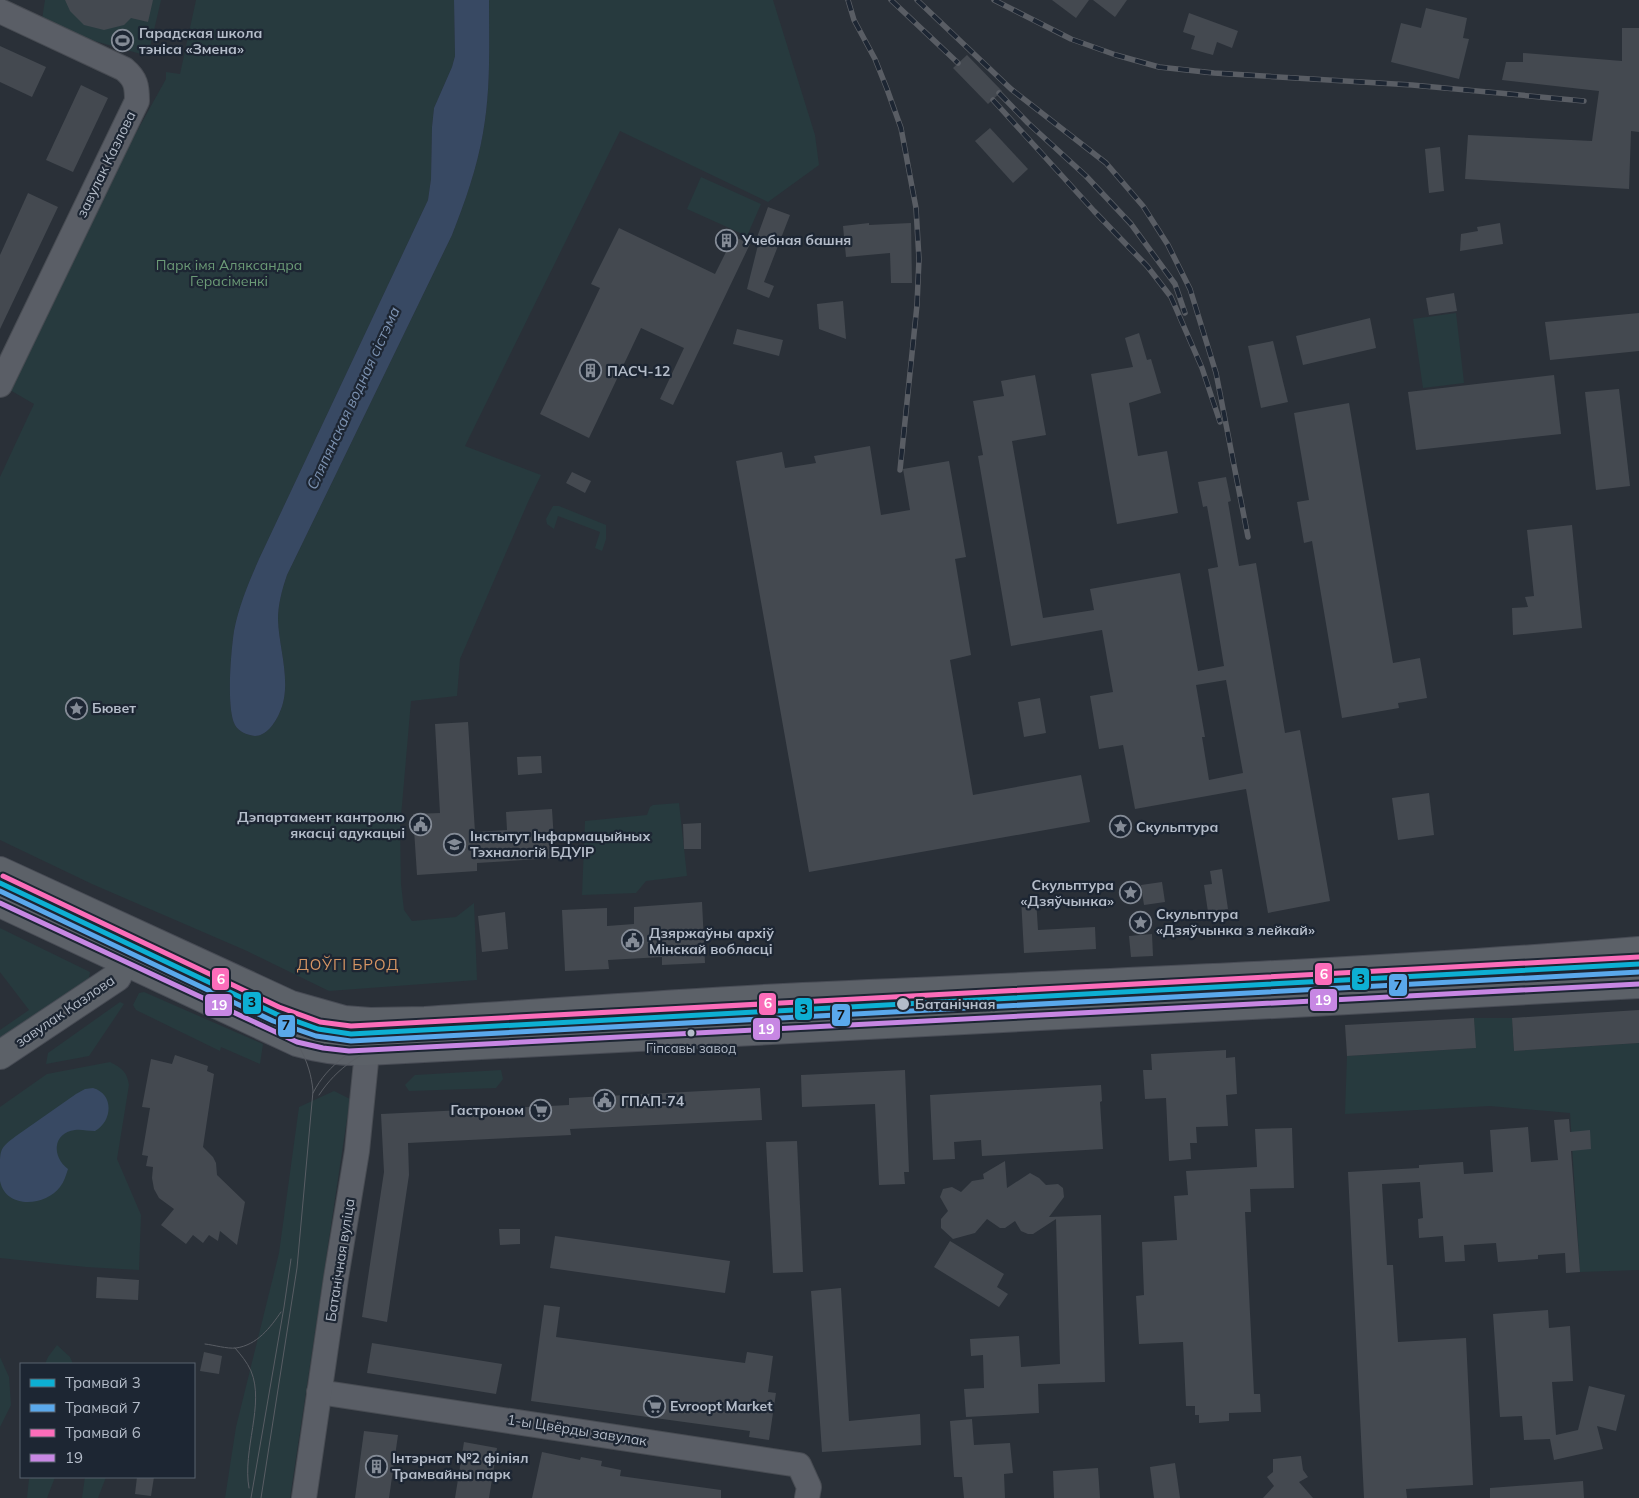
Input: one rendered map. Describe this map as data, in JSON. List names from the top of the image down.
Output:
{
  "streets": {
    "main road": ["завулак Казлова"],
    "street": ["Батанічная вуліца", "1-ы Цвёрды завулак"]
  },
  "crossings": [
    ["Батанічная вуліца", "1-ы Цвёрды завулак"]
  ],
  "districts": ["ДОЎГІ БРОД"],
  "water": ["Сляпянская водная сістэма"],
  "parks": ["Парк імя Аляксандра Герасіменкі"],
  "places": {
    "sports": ["Гарадская школа тэніса «Змена»"],
    "building": ["Учебная башня", "ПАСЧ-12", "Інтэрнат №2 філіял Трамвайны парк"],
    "place": [
      "Бювет",
      "Скульптура",
      "Скульптура «Дзяўчынка»",
      "Скульптура «Дзяўчынка з лейкай»"
    ],
    "public building": ["Дэпартамент кантролю якасці адукацыі", "Дзяржаўны архіў Мінскай вобласці", "ГПАП-74"],
    "school or university": ["Інстытут Інфармацыйных Тэхналогій БДУІР"],
    "other": ["Батанічная", "Гіпсавы завод"],
    "supermarket": ["Гастроном", "Evroopt Market"]
  },
  "lines": [
    "tram line 6",
    "tram line 3",
    "tram line 7",
    "transit line 19"
  ],
  "legend": [
    "Трамвай 3",
    "Трамвай 7",
    "Трамвай 6",
    "19"
  ]
}
